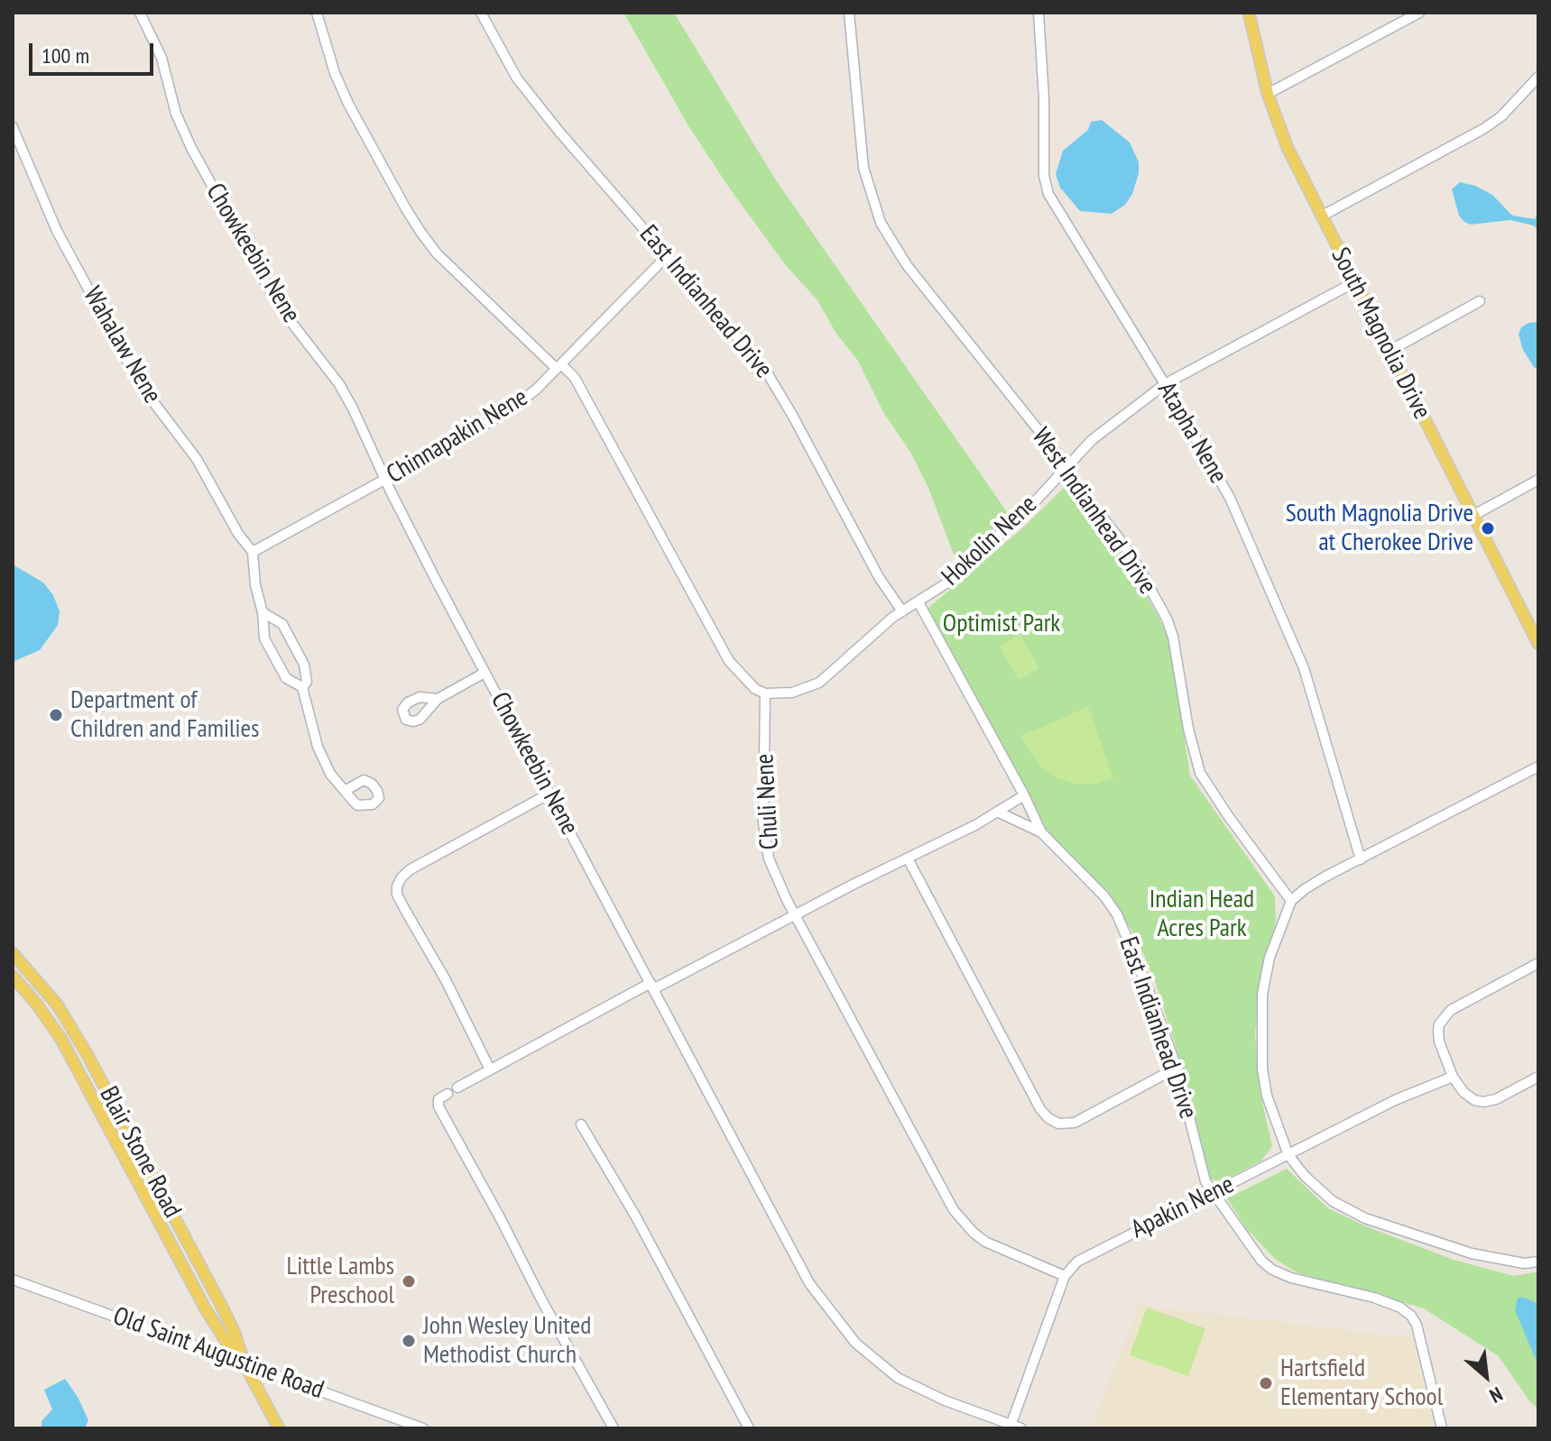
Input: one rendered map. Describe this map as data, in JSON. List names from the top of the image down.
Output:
{
  "streets": {
    "main road": ["South Magnolia Drive", "Blair Stone Road"],
    "street": [
      "Chowkeebin Nene",
      "East Indianhead Drive",
      "Wahalaw Nene",
      "Atapha Nene",
      "Chinnapakin Nene",
      "West Indianhead Drive",
      "Hokolin Nene",
      "Chuli Nene",
      "Apakin Nene",
      "Old Saint Augustine Road"
    ]
  },
  "crossings": [
    ["Chowkeebin Nene", "Chinnapakin Nene"],
    ["Chowkeebin Nene", "Apakin Nene"],
    ["East Indianhead Drive", "Chinnapakin Nene"],
    ["East Indianhead Drive", "Hokolin Nene"],
    ["East Indianhead Drive", "Apakin Nene"],
    ["South Magnolia Drive", "Hokolin Nene"],
    ["Wahalaw Nene", "Chinnapakin Nene"],
    ["Atapha Nene", "Hokolin Nene"],
    ["West Indianhead Drive", "Hokolin Nene"],
    ["Hokolin Nene", "Chuli Nene"],
    ["Chuli Nene", "Apakin Nene"],
    ["Blair Stone Road", "Old Saint Augustine Road"]
  ],
  "parks": ["Optimist Park", "Indian Head Acres Park"],
  "places": [
    "South Magnolia Drive at Cherokee Drive",
    "Department of Children and Families",
    "Little Lambs Preschool",
    "John Wesley United Methodist Church",
    "Hartsfield Elementary School"
  ],
  "scale_bar": "100 m",
  "north": "bottom right"
}
